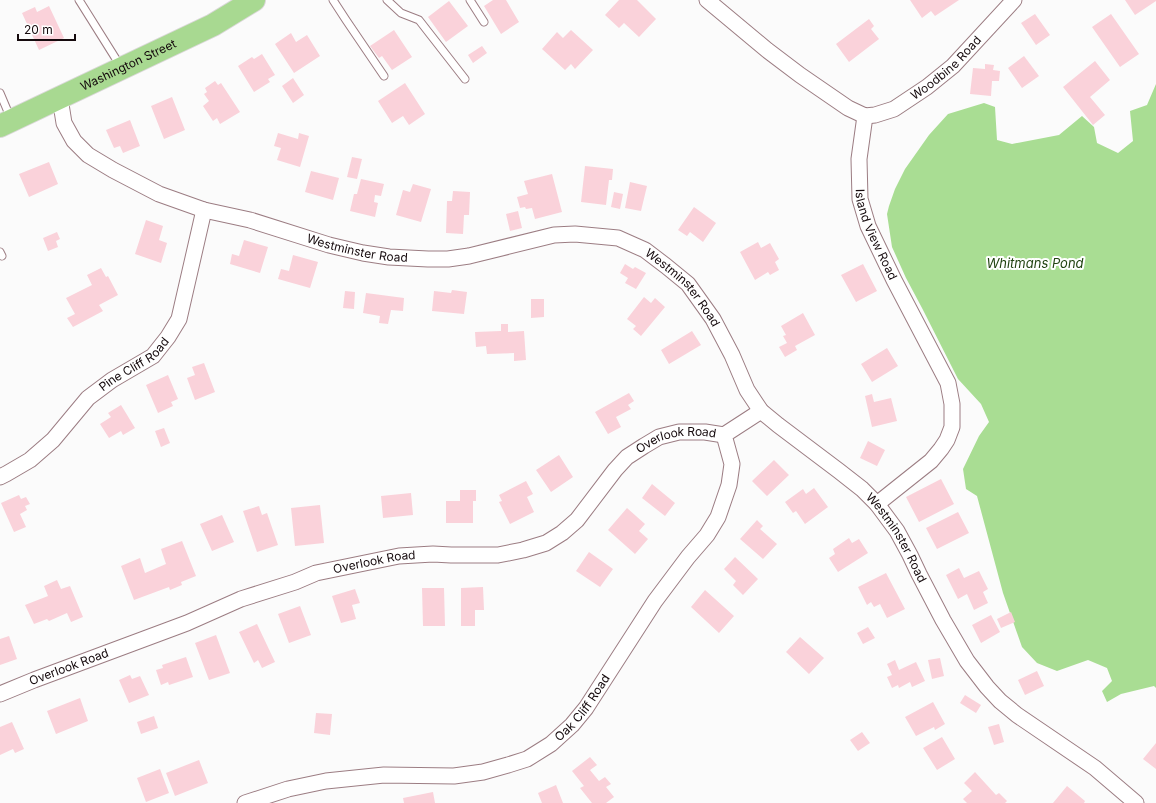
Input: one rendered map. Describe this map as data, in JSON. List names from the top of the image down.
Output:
{
  "streets": {
    "main road": ["Washington Street"],
    "street": [
      "Woodbine Road",
      "Island View Road",
      "Westminster Road",
      "Pine Cliff Road",
      "Overlook Road",
      "Oak Cliff Road"
    ]
  },
  "crossings": [
    ["Washington Street", "Westminster Road"],
    ["Woodbine Road", "Island View Road"],
    ["Island View Road", "Westminster Road"],
    ["Westminster Road", "Pine Cliff Road"],
    ["Overlook Road", "Oak Cliff Road"]
  ],
  "water": ["Whitmans Pond"],
  "scale_bar": "20 m"
}
